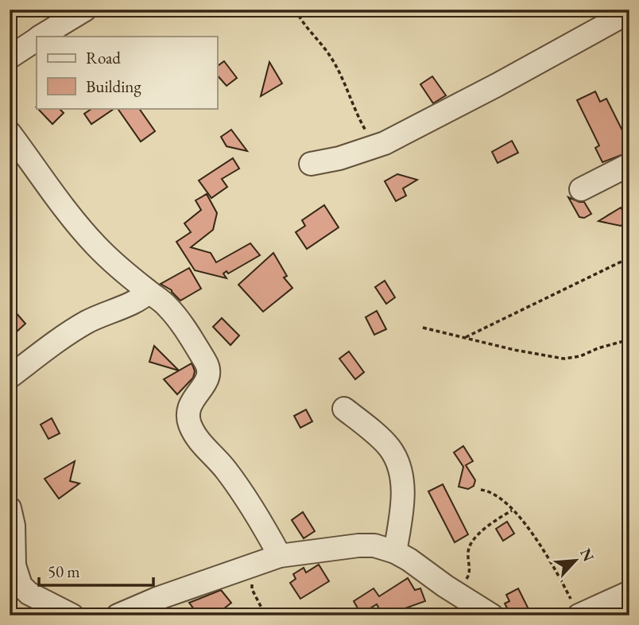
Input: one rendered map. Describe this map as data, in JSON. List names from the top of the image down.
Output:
{
  "legend": ["Road", "Building"],
  "scale_bar": "50 m",
  "north": "top right"
}
